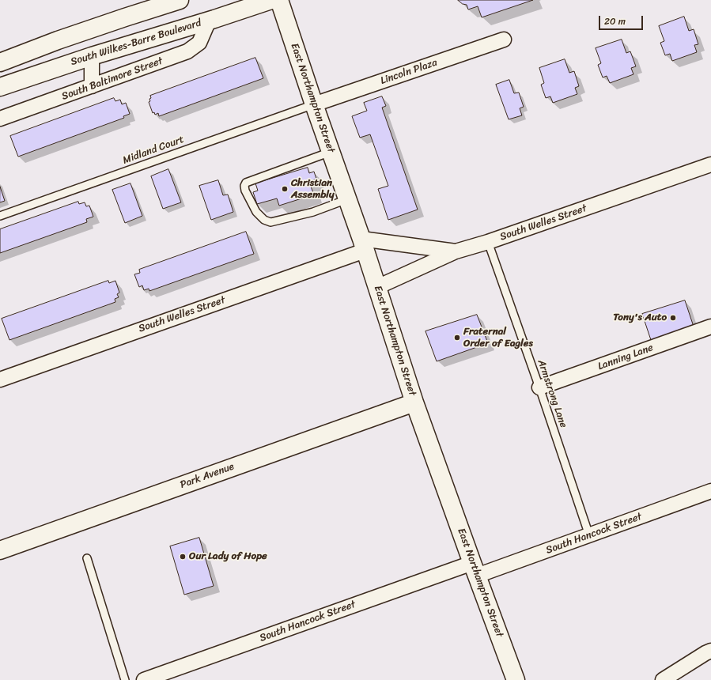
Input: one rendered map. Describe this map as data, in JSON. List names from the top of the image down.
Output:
{
  "streets": {
    "main road": ["South Wilkes-Barre Boulevard", "East Northampton Street", "Park Avenue"],
    "street": [
      "Lincoln Plaza",
      "South Baltimore Street",
      "South Welles Street",
      "Lanning Lane",
      "South Hancock Street"
    ],
    "lane": ["Midland Court", "Armstrong Lane"]
  },
  "crossings": [
    ["South Wilkes-Barre Boulevard", "South Baltimore Street"],
    ["Lincoln Plaza", "East Northampton Street"],
    ["Lincoln Plaza", "Midland Court"],
    ["East Northampton Street", "Midland Court"],
    ["East Northampton Street", "South Welles Street"],
    ["East Northampton Street", "Park Avenue"],
    ["East Northampton Street", "South Hancock Street"],
    ["South Welles Street", "Armstrong Lane"],
    ["Lanning Lane", "Armstrong Lane"],
    ["Armstrong Lane", "South Hancock Street"]
  ],
  "places": [
    "Christian Assembly",
    "Tony's Auto",
    "Fraternal Order of Eagles",
    "Our Lady of Hope"
  ],
  "scale_bar": "20 m"
}
